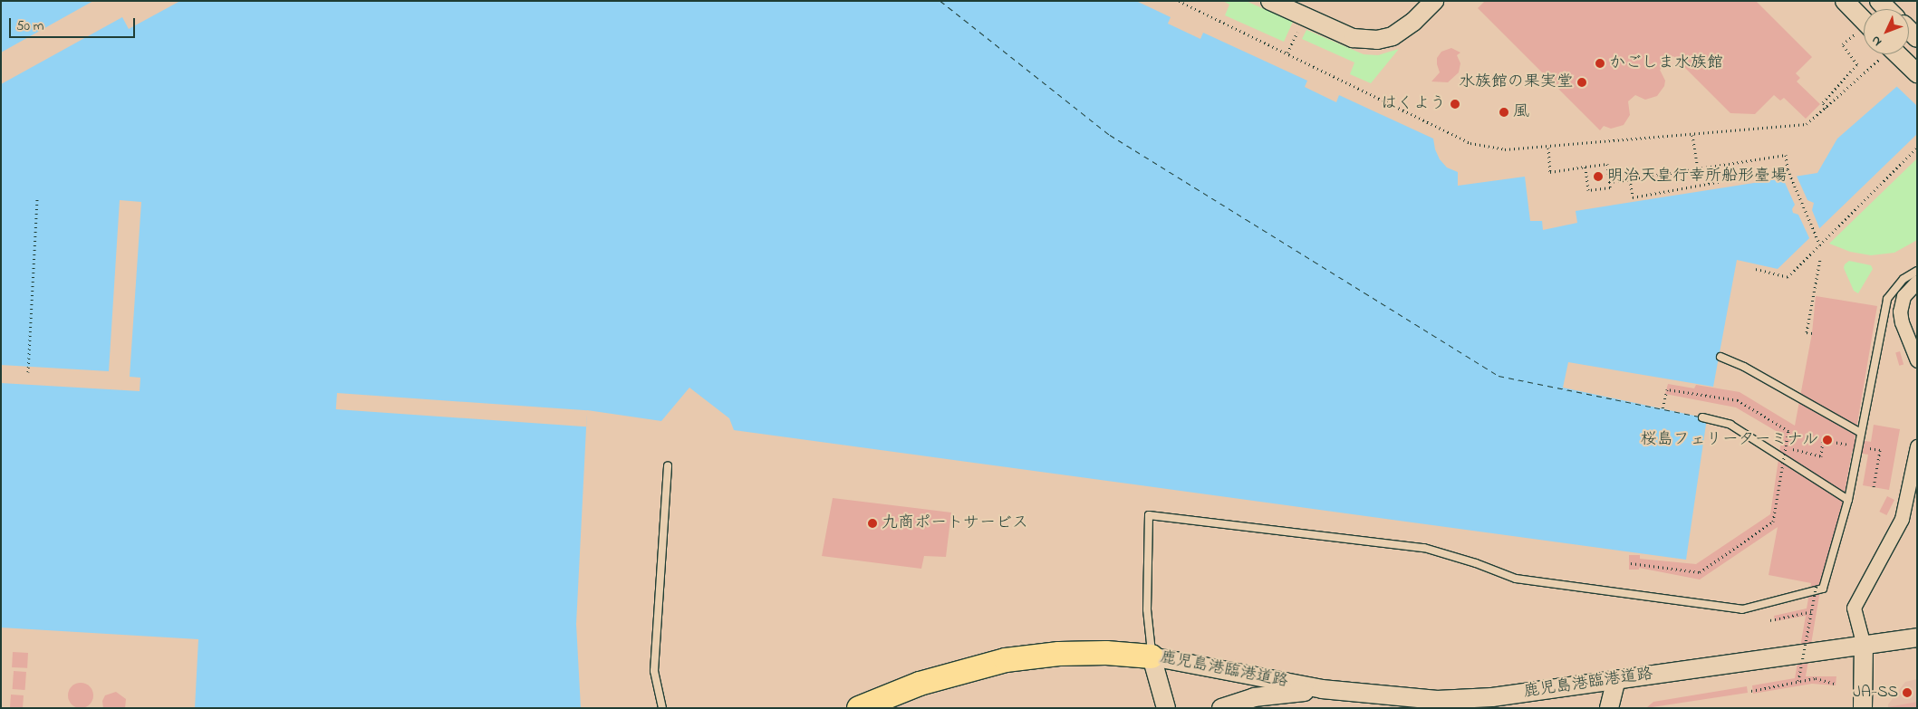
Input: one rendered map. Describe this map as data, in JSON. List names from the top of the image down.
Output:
{
  "streets": {
    "street": ["鹿児島港臨港道路"]
  },
  "places": [
    "かごしま水族館",
    "水族館の果実堂",
    "はくよう",
    "風",
    "明治天皇行幸所船形臺場",
    "桜島フェリーターミナル",
    "九商ポートサービス",
    "JA-SS"
  ],
  "scale_bar": "50 m",
  "north": "bottom left"
}
